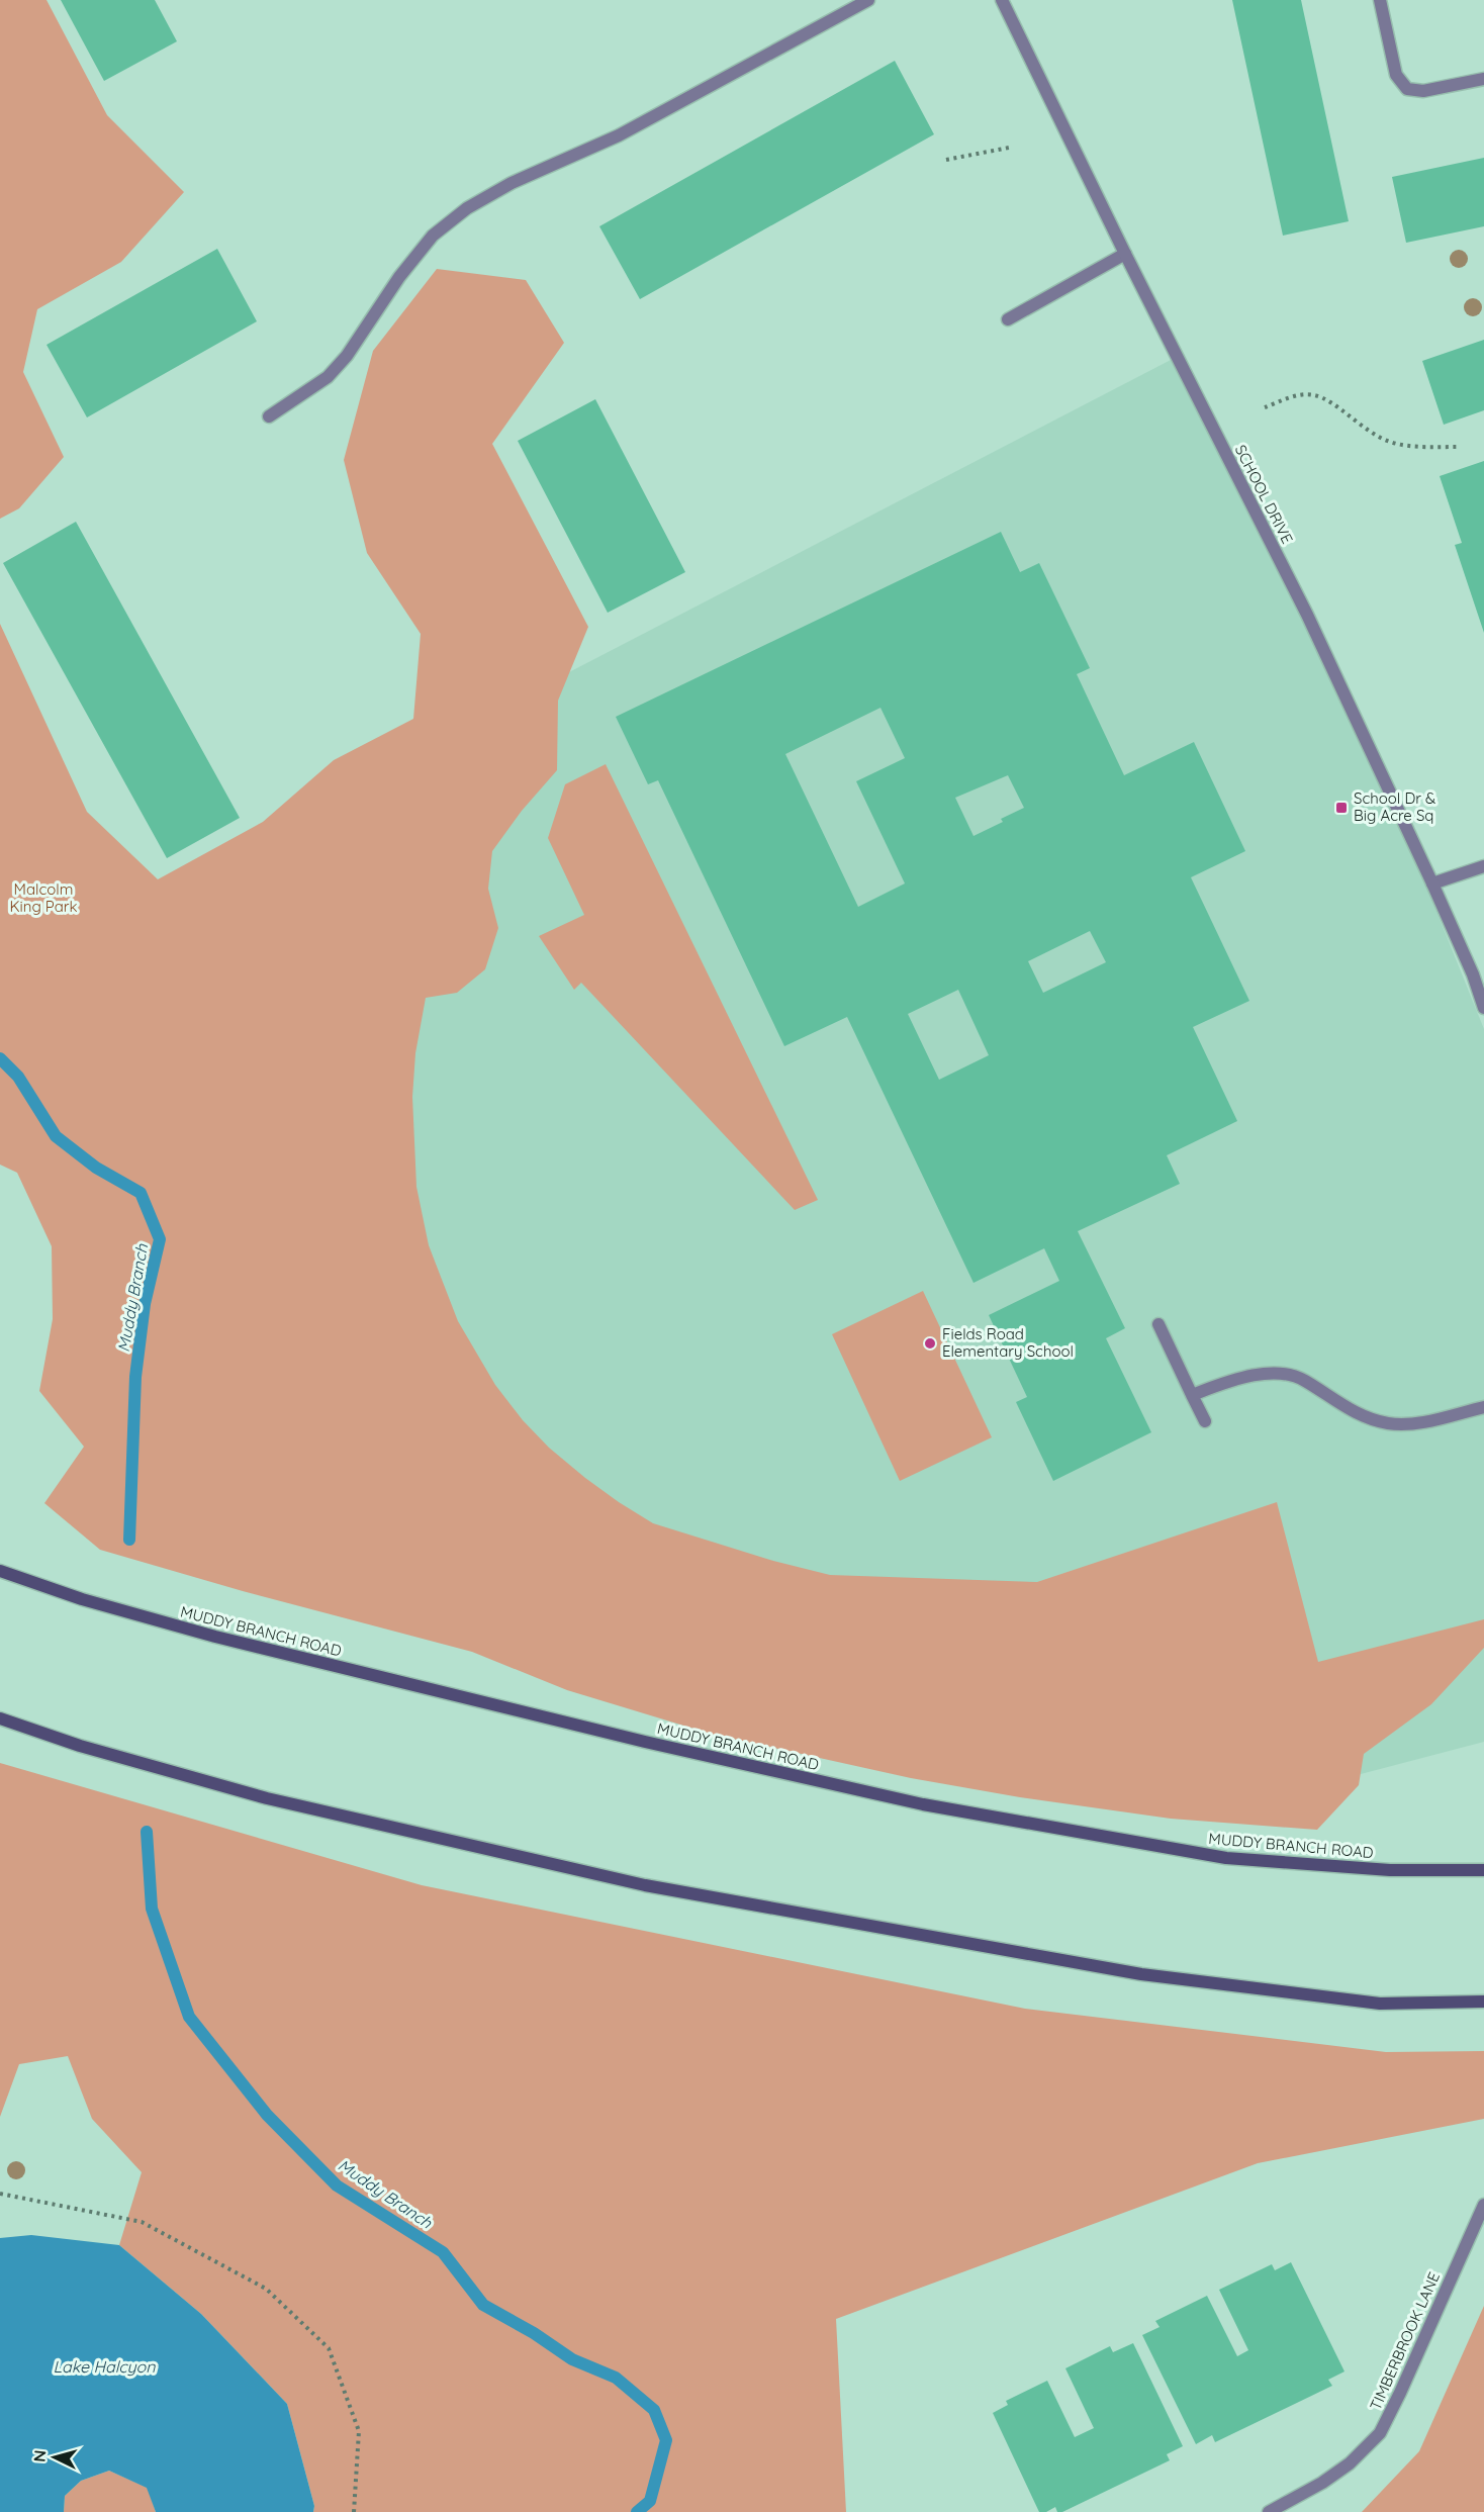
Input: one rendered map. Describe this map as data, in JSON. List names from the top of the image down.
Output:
{
  "streets": {
    "main road": ["MUDDY BRANCH ROAD"],
    "street": ["SCHOOL DRIVE", "TIMBERBROOK LANE"]
  },
  "water": ["Muddy Branch", "Lake Halcyon"],
  "parks": ["Malcolm King Park"],
  "places": {
    "transit": ["School Dr & Big Acre Sq"],
    "other": ["Fields Road Elementary School"]
  },
  "north": "left"
}
